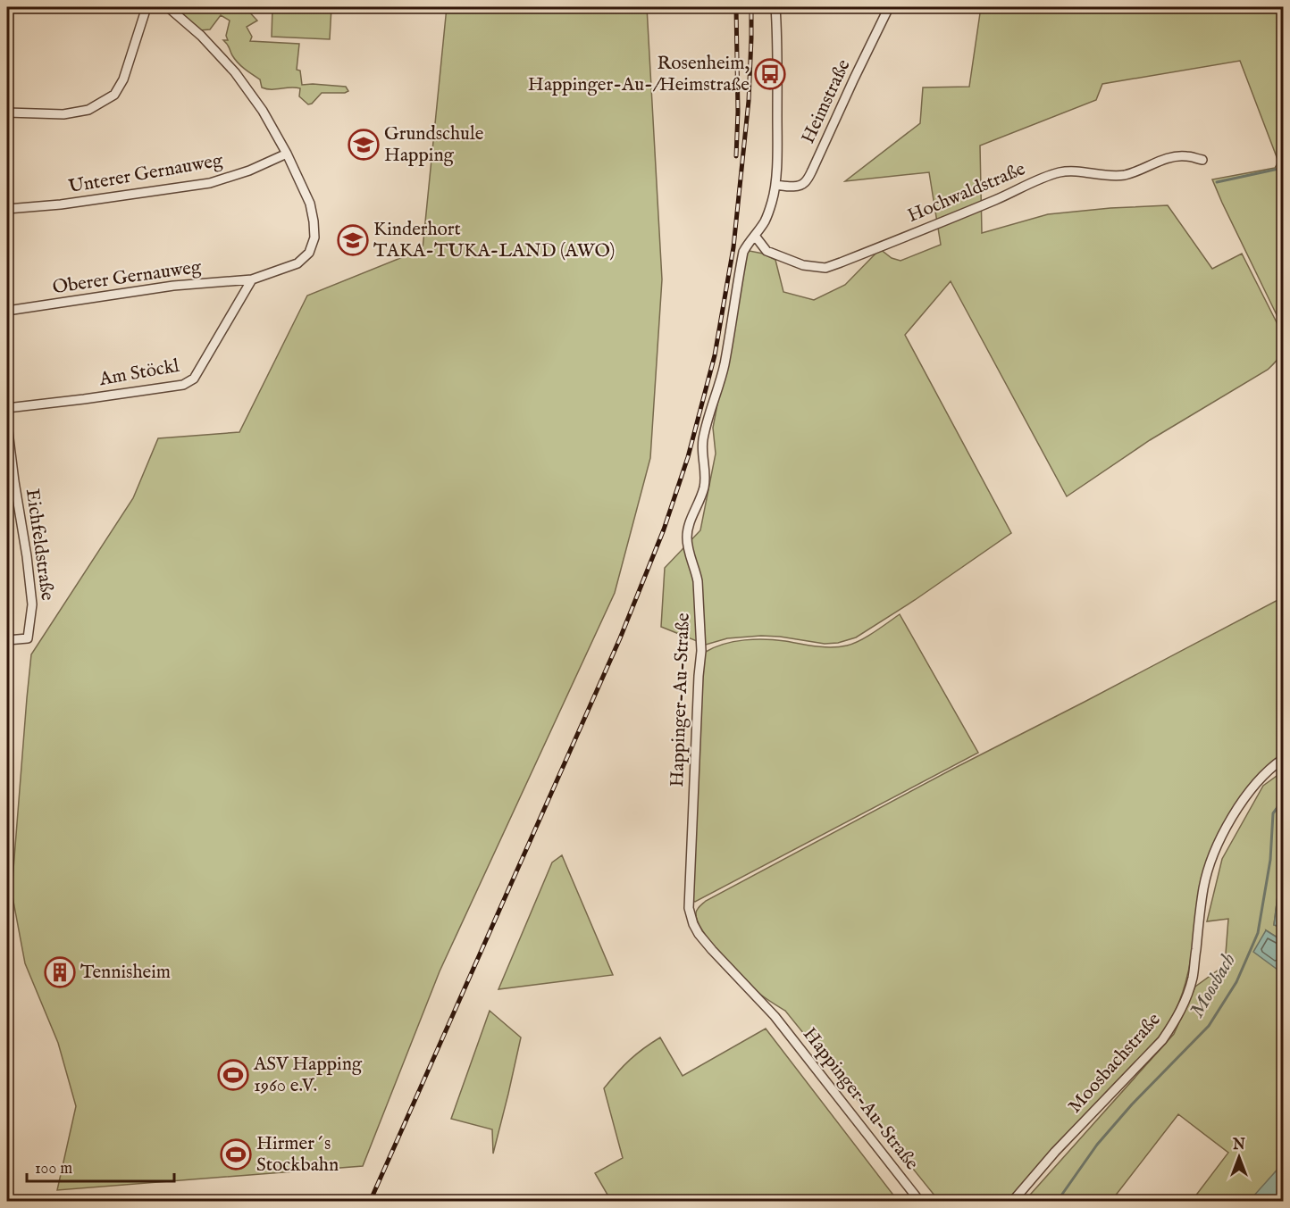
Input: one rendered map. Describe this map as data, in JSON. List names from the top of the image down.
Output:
{
  "streets": {
    "street": [
      "Heimstraße",
      "Unterer Gernauweg",
      "Hochwaldstraße",
      "Oberer Gernauweg",
      "Am Stöckl",
      "Eichfeldstraße",
      "Happinger-Au-Straße",
      "Moosbachstraße"
    ]
  },
  "crossings": [
    ["Heimstraße", "Happinger-Au-Straße"],
    ["Unterer Gernauweg", "Oberer Gernauweg"],
    ["Hochwaldstraße", "Happinger-Au-Straße"],
    ["Oberer Gernauweg", "Am Stöckl"]
  ],
  "water": ["Moosbach"],
  "places": {
    "bus stop": ["Rosenheim, Happinger-Au-/Heimstraße"],
    "school or university": ["Grundschule Happing", "Kinderhort TAKA-TUKA-LAND (AWO)"],
    "building": ["Tennisheim"],
    "sports": ["ASV Happing 1960 e.V.", "Hirmer´s Stockbahn"]
  },
  "scale_bar": "100 m",
  "north": "top"
}
